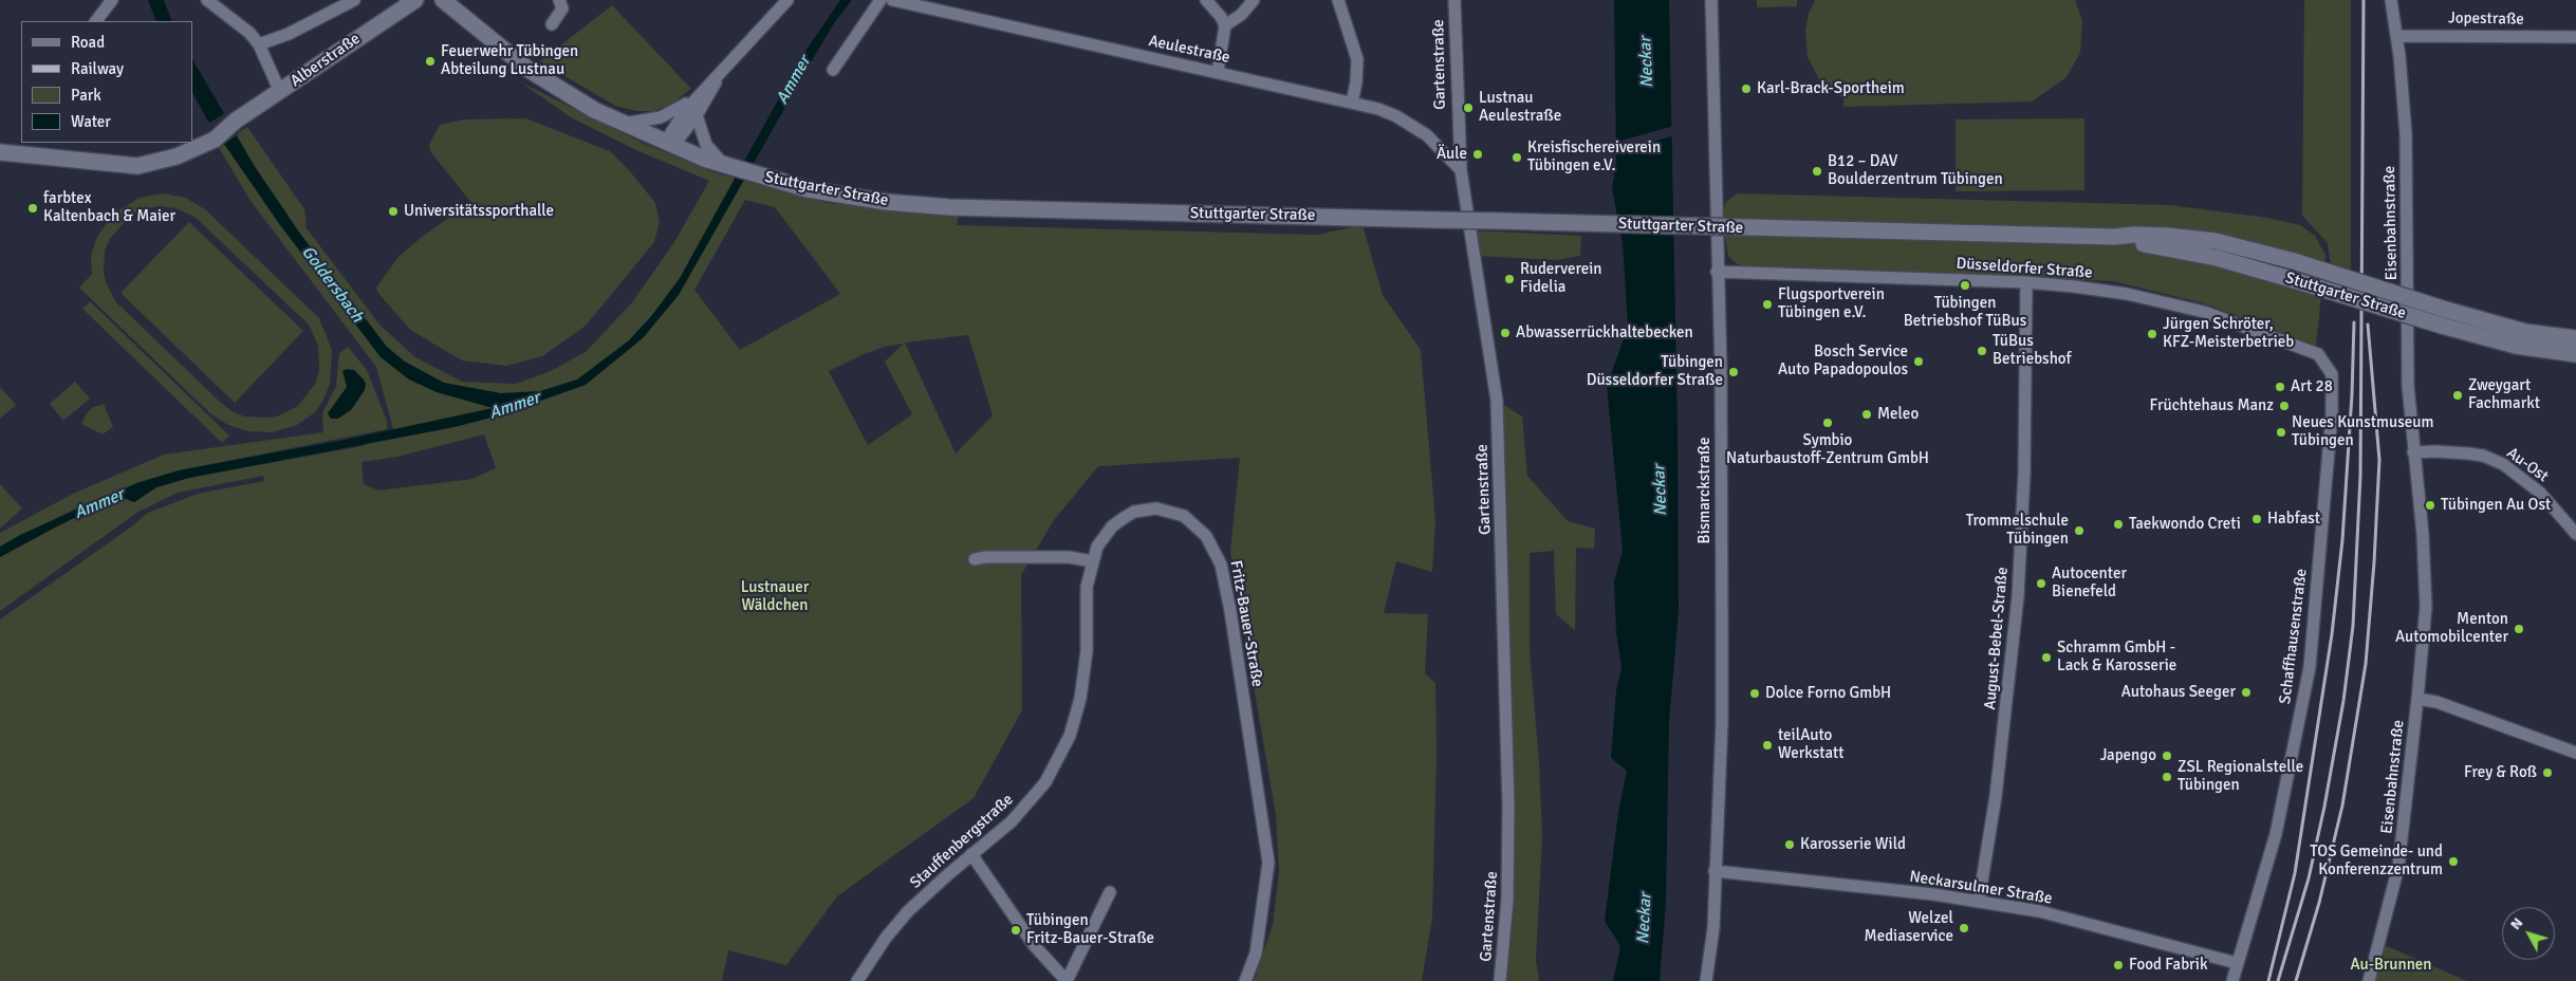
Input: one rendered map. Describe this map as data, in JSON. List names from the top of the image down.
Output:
{
  "streets": {
    "main road": ["Alberstraße", "Stuttgarter Straße"],
    "street": [
      "Jopestraße",
      "Aeulestraße",
      "Gartenstraße",
      "Eisenbahnstraße",
      "Düsseldorfer Straße",
      "Au-Ost",
      "Bismarckstraße",
      "Fritz-Bauer-Straße",
      "Schaffhausenstraße",
      "August-Bebel-Straße",
      "Stauffenbergstraße",
      "Neckarsulmer Straße"
    ]
  },
  "crossings": [
    ["Jopestraße", "Eisenbahnstraße"],
    ["Aeulestraße", "Gartenstraße"],
    ["Eisenbahnstraße", "Au-Ost"],
    ["Düsseldorfer Straße", "Bismarckstraße"],
    ["Düsseldorfer Straße", "Schaffhausenstraße"],
    ["Düsseldorfer Straße", "August-Bebel-Straße"],
    ["Bismarckstraße", "Neckarsulmer Straße"],
    ["Fritz-Bauer-Straße", "Stauffenbergstraße"],
    ["Schaffhausenstraße", "Neckarsulmer Straße"],
    ["August-Bebel-Straße", "Neckarsulmer Straße"]
  ],
  "water": ["Neckar", "Ammer", "Goldersbach"],
  "parks": ["Lustnauer Wäldchen", "Au-Brunnen"],
  "places": [
    "Feuerwehr Tübingen Abteilung Lustnau",
    "Karl-Brack-Sportheim",
    "Lustnau Aeulestraße",
    "Äule",
    "Kreisfischereiverein Tübingen e.V.",
    "B12 – DAV Boulderzentrum Tübingen",
    "farbtex Kaltenbach & Maier",
    "Universitätssporthalle",
    "Ruderverein Fidelia",
    "Tübingen Betriebshof TüBus",
    "Flugsportverein Tübingen e.V.",
    "Abwasserrückhaltebecken",
    "Jürgen Schröter, KFZ-Meisterbetrieb",
    "TüBus Betriebshof",
    "Bosch Service Auto Papadopoulos",
    "Tübingen Düsseldorfer Straße",
    "Art 28",
    "Zweygart Fachmarkt",
    "Früchtehaus Manz",
    "Meleo",
    "Symbio Naturbaustoff-Zentrum GmbH",
    "Neues Kunstmuseum Tübingen",
    "Tübingen Au Ost",
    "Habfast",
    "Taekwondo Creti",
    "Trommelschule Tübingen",
    "Autocenter Bienefeld",
    "Menton Automobilcenter",
    "Schramm GmbH - Lack & Karosserie",
    "Autohaus Seeger",
    "Dolce Forno GmbH",
    "teilAuto Werkstatt",
    "Japengo",
    "Frey & Roß",
    "ZSL Regionalstelle Tübingen",
    "Karosserie Wild",
    "TOS Gemeinde- und Konferenzzentrum",
    "Welzel Mediaservice",
    "Tübingen Fritz-Bauer-Straße",
    "Food Fabrik"
  ],
  "legend": [
    "Road",
    "Railway",
    "Park",
    "Water"
  ],
  "north": "top left"
}
